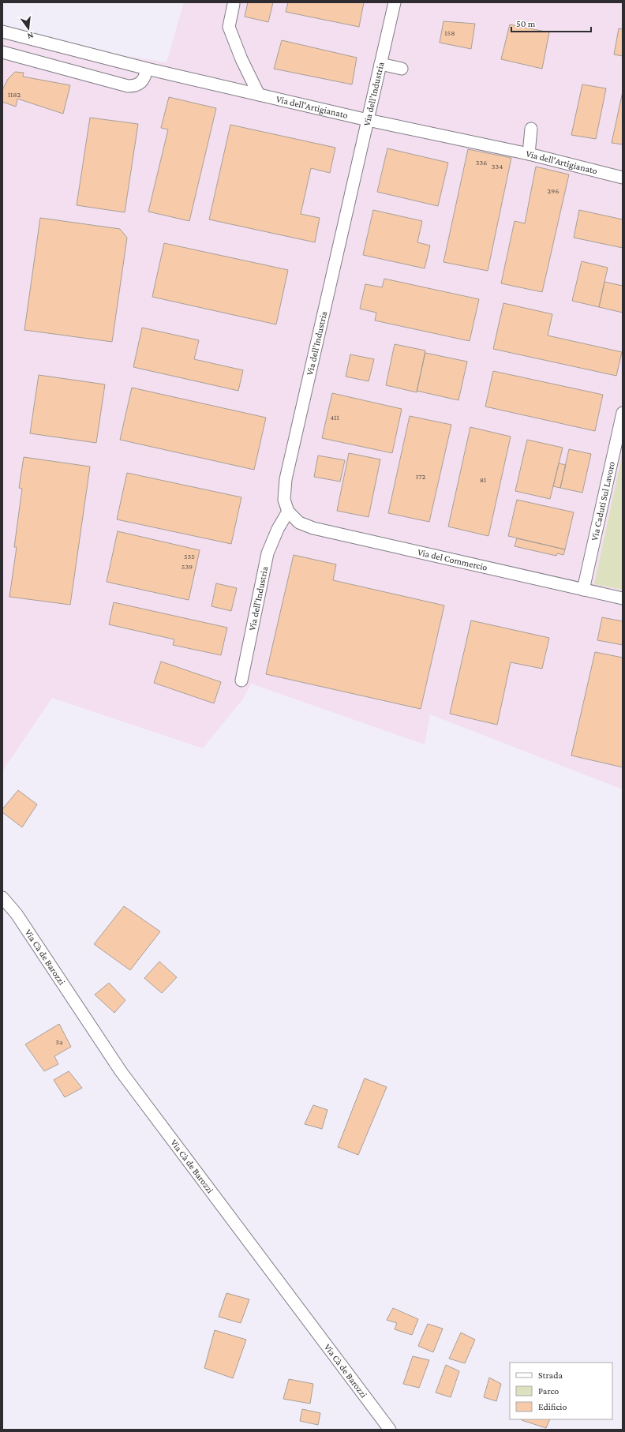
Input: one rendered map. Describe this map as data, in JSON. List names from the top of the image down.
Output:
{
  "streets": {
    "street": [
      "Via dell’Industria",
      "Via dell'Artigianato",
      "Via Caduti Sul Lavoro",
      "Via del Commercio",
      "Via Cà de Barozzi"
    ]
  },
  "crossings": [
    ["Via dell’Industria", "Via dell'Artigianato"],
    ["Via dell’Industria", "Via del Commercio"],
    ["Via Caduti Sul Lavoro", "Via del Commercio"]
  ],
  "house_numbers": [
    "158",
    "1182",
    "336",
    "334",
    "296",
    "411",
    "172",
    "81",
    "535",
    "539",
    "3a"
  ],
  "legend": ["Strada", "Parco", "Edificio"],
  "scale_bar": "50 m",
  "north": "bottom"
}
